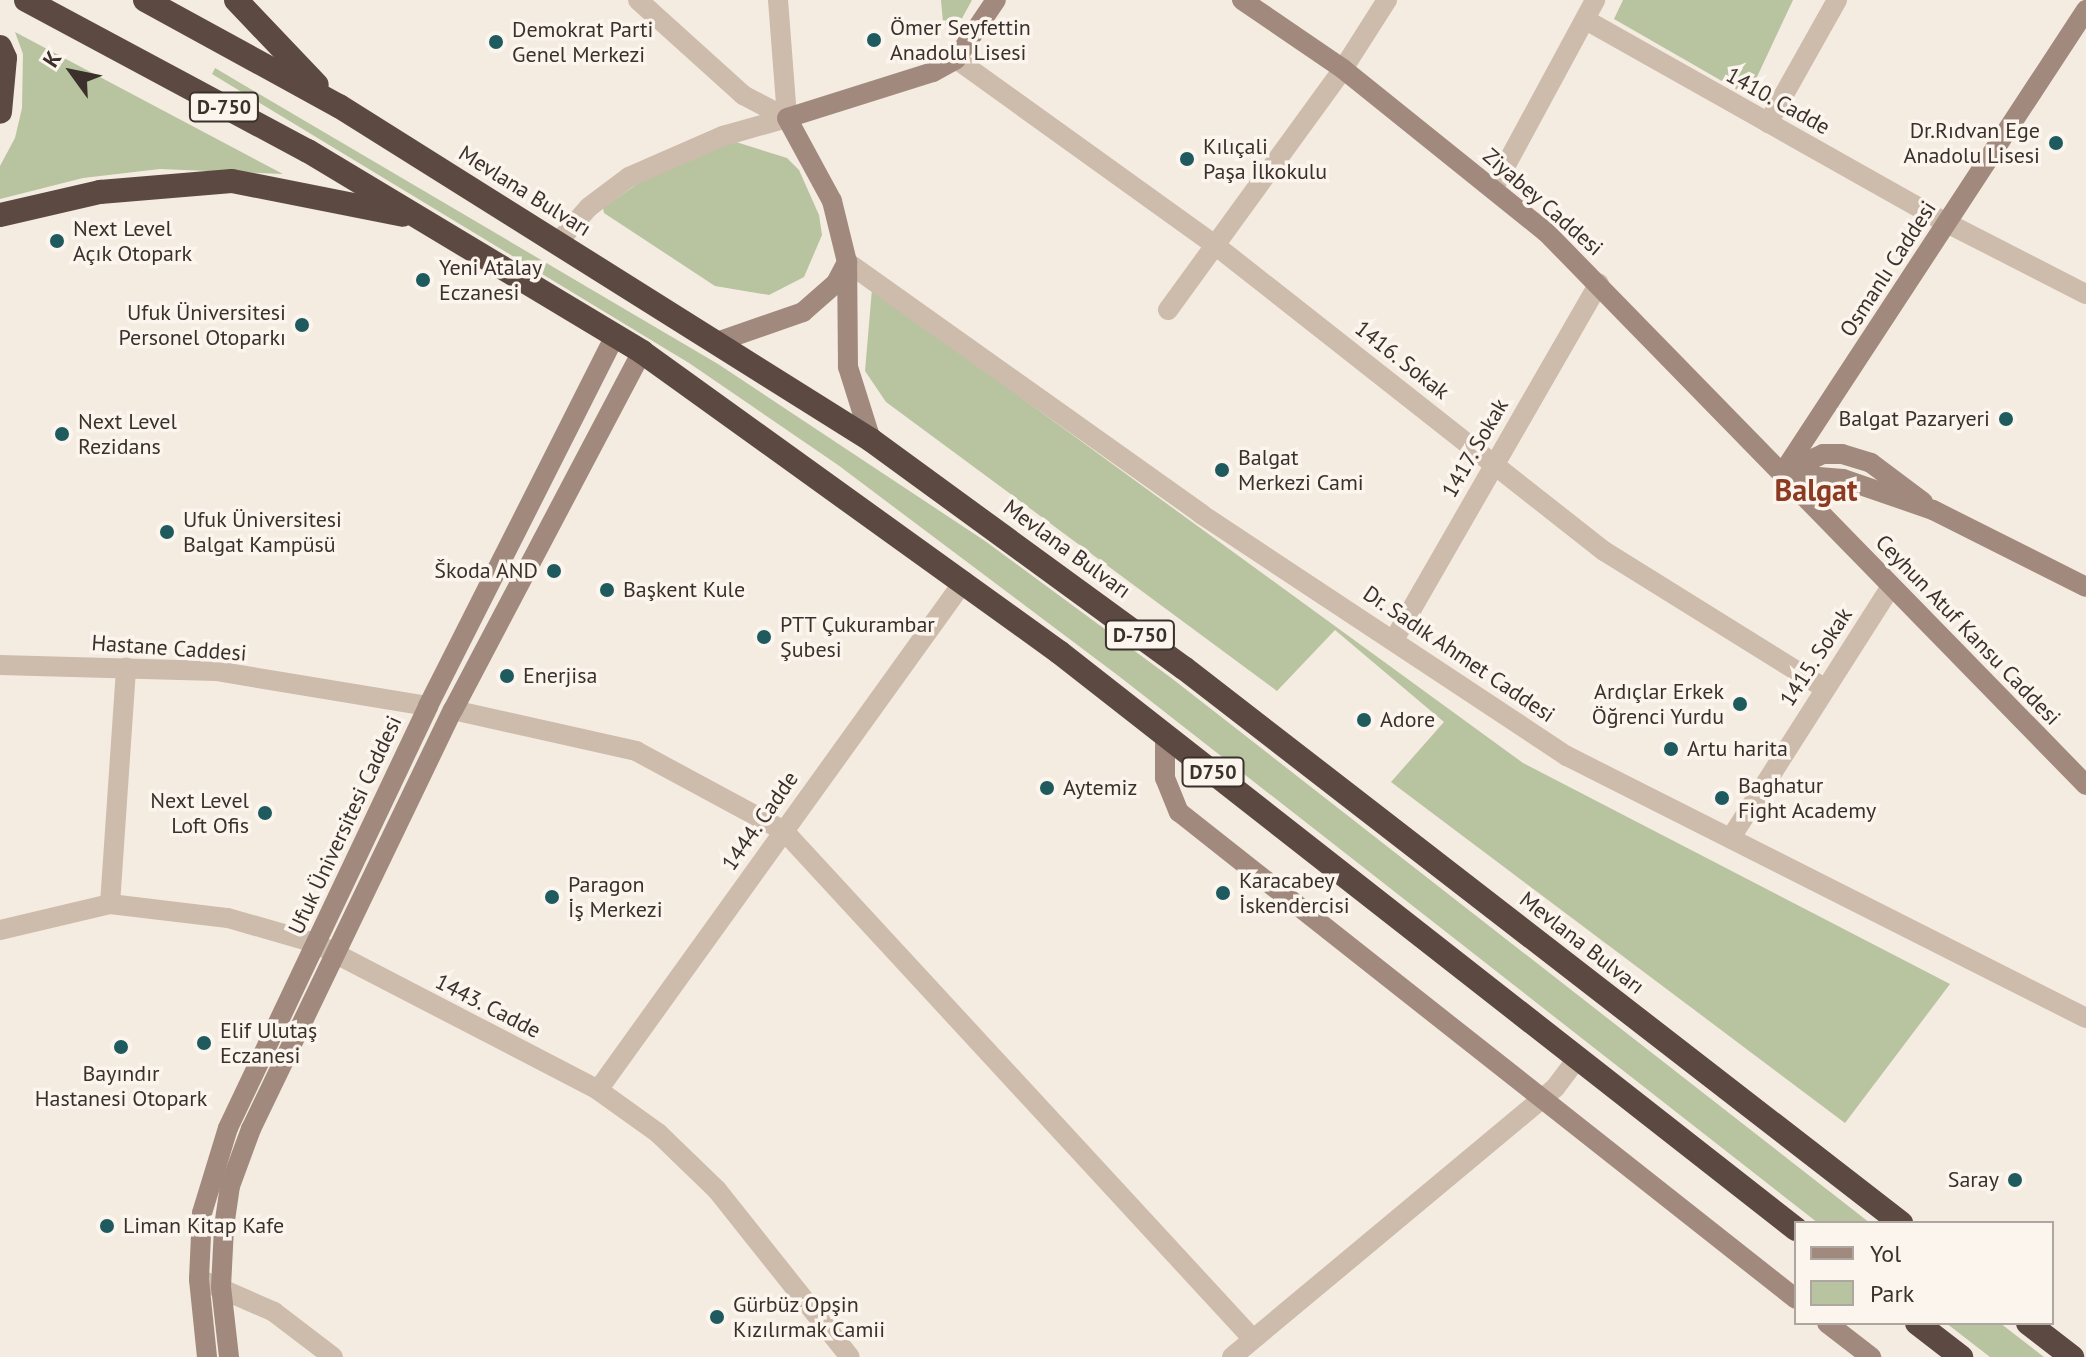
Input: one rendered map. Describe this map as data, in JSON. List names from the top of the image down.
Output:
{
  "streets": {
    "highway": ["D-750", "Mevlana Bulvarı", "D750"],
    "main road": [
      "Ziyabey Caddesi",
      "Osmanlı Caddesi",
      "Ceyhun Atuf Kansu Caddesi",
      "Ufuk Üniversitesi Caddesi"
    ],
    "street": [
      "1410. Cadde",
      "1416. Sokak",
      "1417. Sokak",
      "Hastane Caddesi",
      "Dr. Sadık Ahmet Caddesi",
      "1415. Sokak",
      "1444. Cadde",
      "1443. Cadde"
    ]
  },
  "crossings": [
    ["1410. Cadde", "Osmanlı Caddesi"],
    ["D-750", "D750"],
    ["D-750", "Ufuk Üniversitesi Caddesi"],
    ["Ziyabey Caddesi", "Osmanlı Caddesi"],
    ["Ziyabey Caddesi", "1417. Sokak"],
    ["Ziyabey Caddesi", "Ceyhun Atuf Kansu Caddesi"],
    ["Osmanlı Caddesi", "Ceyhun Atuf Kansu Caddesi"],
    ["1416. Sokak", "1417. Sokak"],
    ["1416. Sokak", "1415. Sokak"],
    ["1417. Sokak", "Dr. Sadık Ahmet Caddesi"],
    ["Ceyhun Atuf Kansu Caddesi", "1415. Sokak"],
    ["Hastane Caddesi", "Ufuk Üniversitesi Caddesi"],
    ["Dr. Sadık Ahmet Caddesi", "1415. Sokak"],
    ["D750", "1444. Cadde"],
    ["D750", "Ufuk Üniversitesi Caddesi"],
    ["1444. Cadde", "1443. Cadde"],
    ["Ufuk Üniversitesi Caddesi", "1443. Cadde"]
  ],
  "districts": ["Balgat"],
  "places": [
    "Ömer Seyfettin Anadolu Lisesi",
    "Demokrat Parti Genel Merkezi",
    "Dr.Rıdvan Ege Anadolu Lisesi",
    "Kılıçali Paşa İlkokulu",
    "Next Level Açık Otopark",
    "Yeni Atalay Eczanesi",
    "Ufuk Üniversitesi Personel Otoparkı",
    "Balgat Pazaryeri",
    "Next Level Rezidans",
    "Balgat Merkezi Cami",
    "Ufuk Üniversitesi Balgat Kampüsü",
    "Škoda AND",
    "Başkent Kule",
    "PTT Çukurambar Şubesi",
    "Enerjisa",
    "Ardıçlar Erkek Öğrenci Yurdu",
    "Adore",
    "Artu harita",
    "Aytemiz",
    "Baghatur Fight Academy",
    "Next Level Loft Ofis",
    "Karacabey İskendercisi",
    "Paragon İş Merkezi",
    "Elif Ulutaş Eczanesi",
    "Bayındır Hastanesi Otopark",
    "Saray",
    "Liman Kitap Kafe",
    "Gürbüz Opşin Kızılırmak Camii"
  ],
  "legend": ["Yol", "Park"],
  "north": "top left"
}
